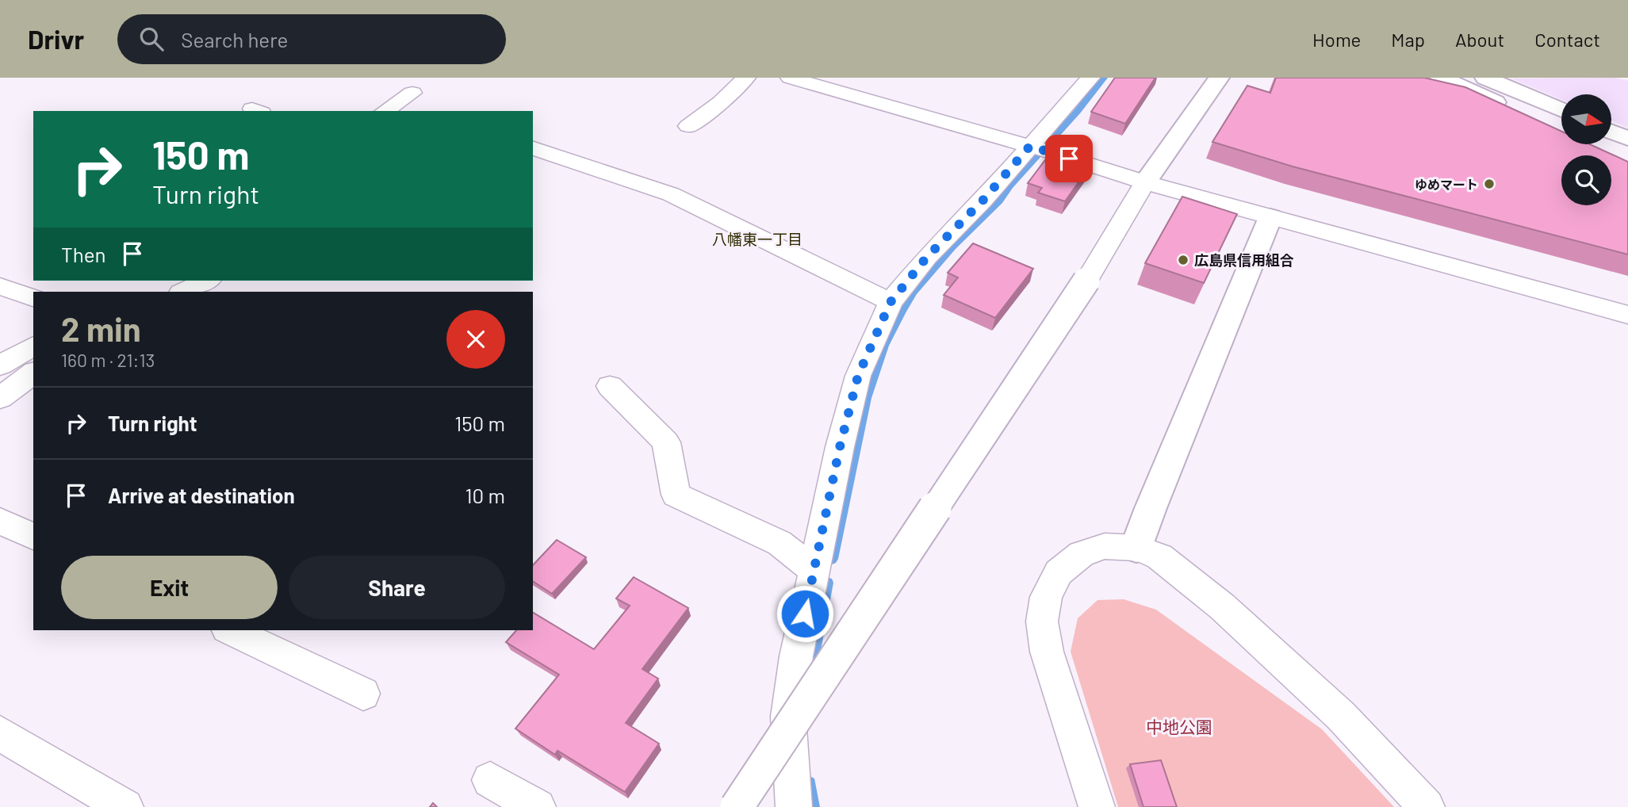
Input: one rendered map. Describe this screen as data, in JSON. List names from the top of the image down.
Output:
{
  "districts": ["八幡東一丁目"],
  "parks": ["中地公園"],
  "places": ["ゆめマート", "広島県信用組合"],
  "north": "right",
  "page": {
    "header": "Drivr",
    "search": "Search here",
    "nav": [
      "Home",
      "Map",
      "About",
      "Contact"
    ],
    "turn": ["150 m", "Turn right"],
    "then": "Then",
    "heading": ["2 min", "160 m · 21:13"],
    "list": [
      {
        "name": "Turn right",
        "value": "150 m"
      },
      {
        "name": "Arrive at destination",
        "value": "10 m"
      }
    ],
    "buttons": ["Exit", "Share"]
  }
}
